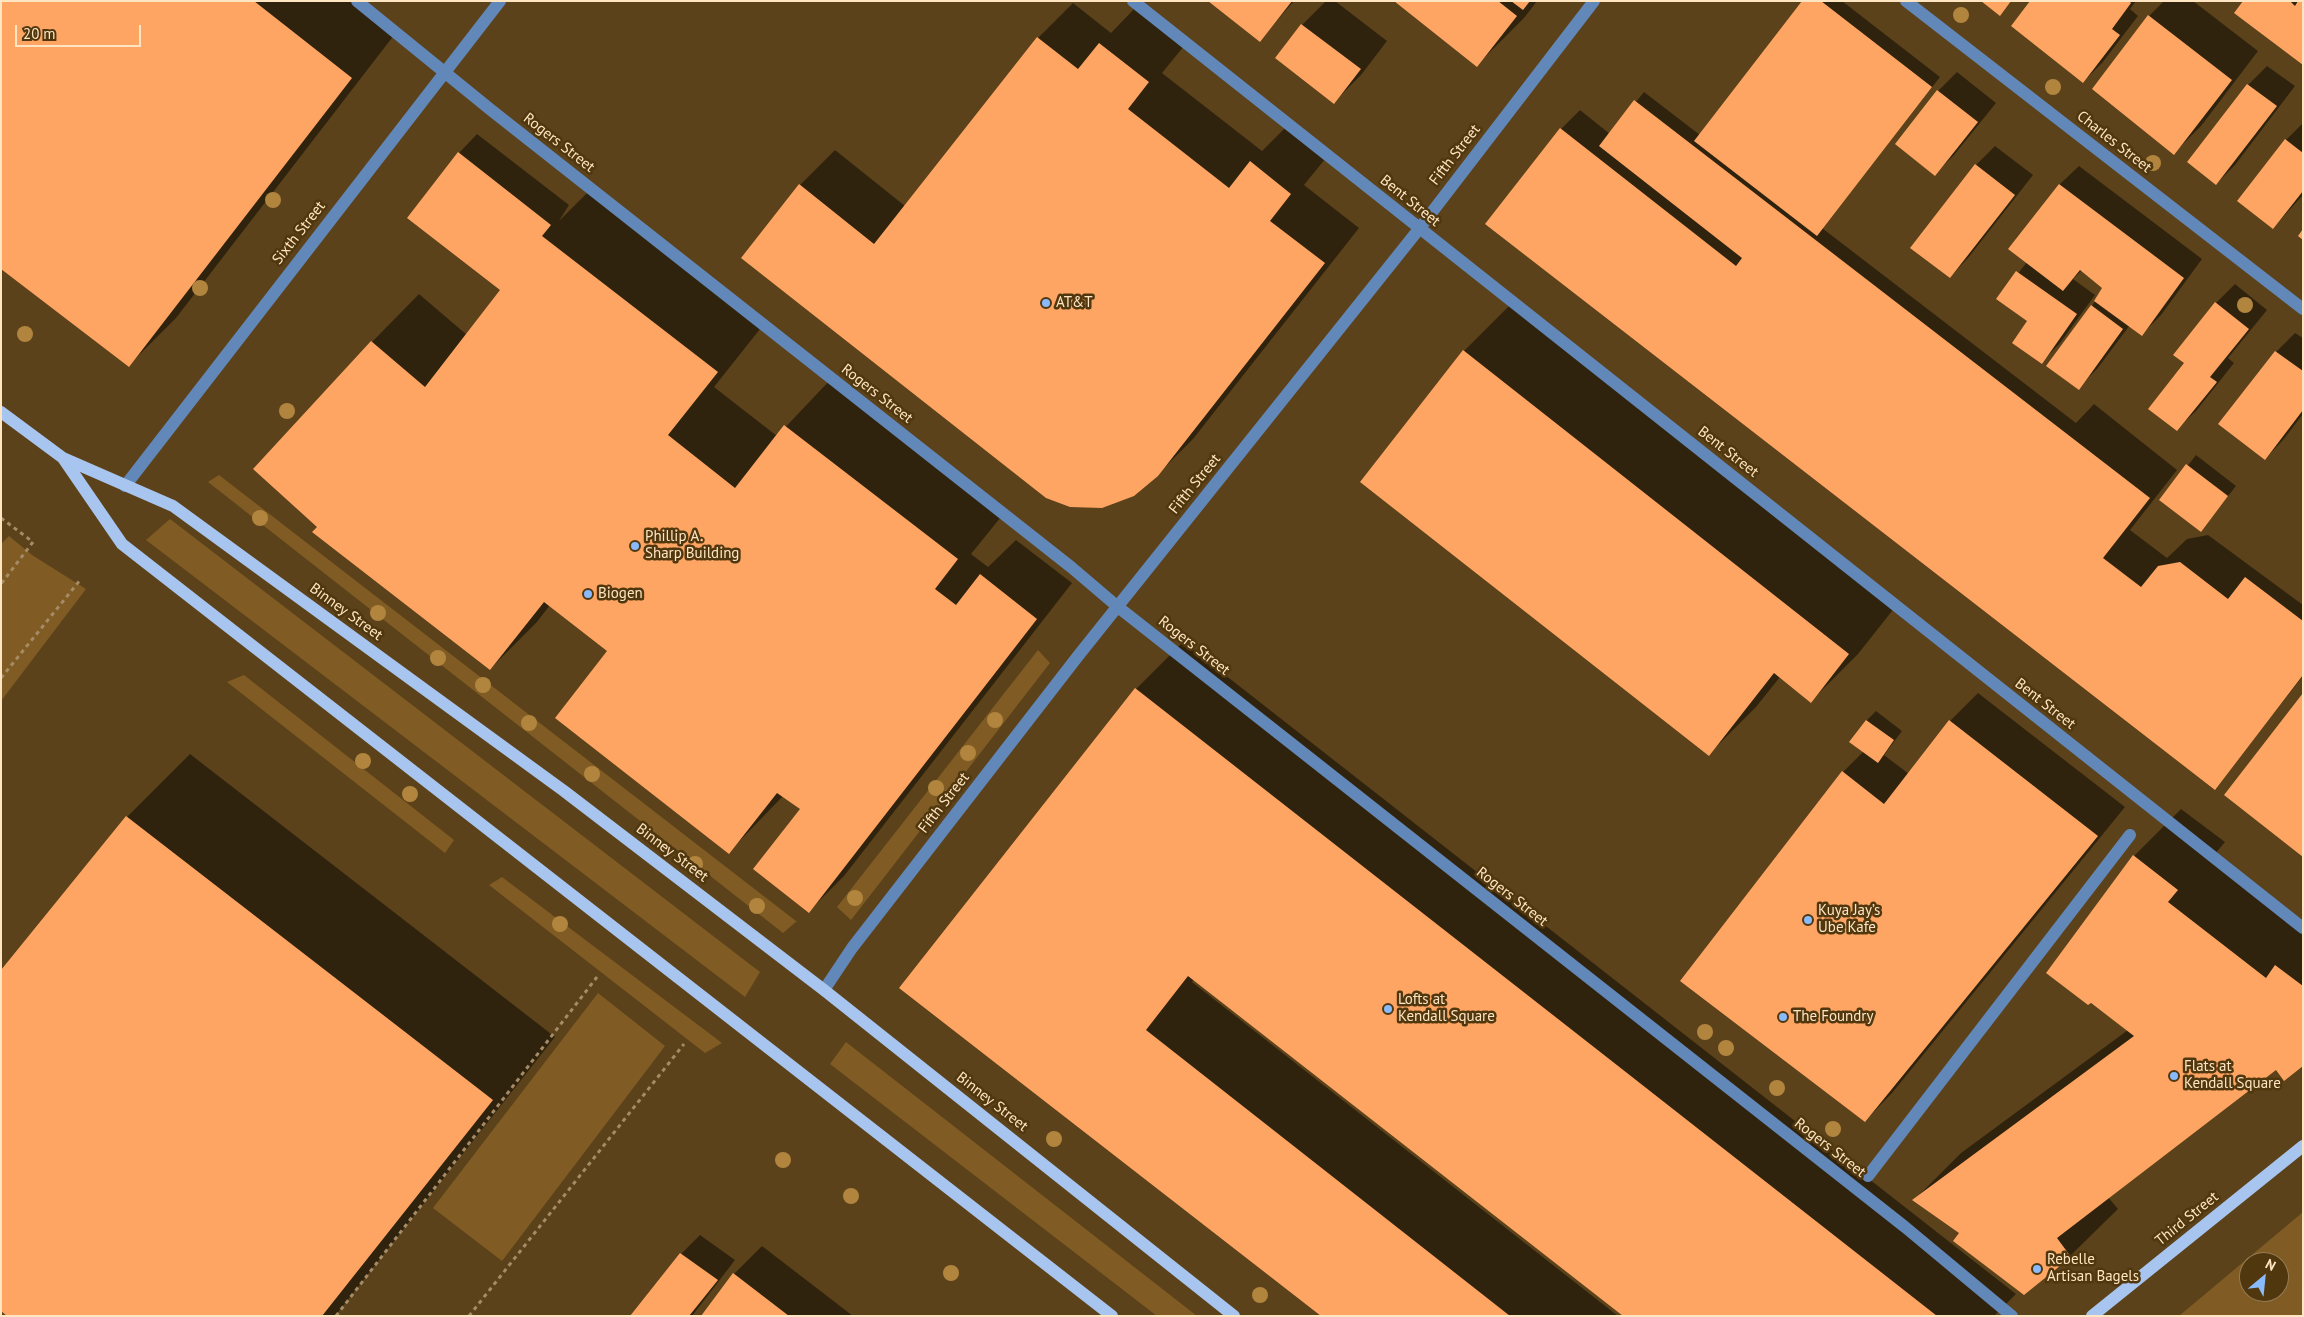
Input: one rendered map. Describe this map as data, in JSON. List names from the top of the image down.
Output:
{
  "streets": {
    "main road": ["Binney Street", "Third Street"],
    "street": [
      "Charles Street",
      "Rogers Street",
      "Fifth Street",
      "Bent Street",
      "Sixth Street"
    ]
  },
  "crossings": [
    ["Rogers Street", "Fifth Street"],
    ["Rogers Street", "Sixth Street"],
    ["Fifth Street", "Bent Street"],
    ["Fifth Street", "Binney Street"],
    ["Sixth Street", "Binney Street"]
  ],
  "places": [
    "AT&T",
    "Phillip A. Sharp Building",
    "Biogen",
    "Kuya Jay’s Ube Kafe",
    "Lofts at Kendall Square",
    "The Foundry",
    "Flats at Kendall Square",
    "Rebelle Artisan Bagels"
  ],
  "scale_bar": "20 m",
  "north": "top right"
}
